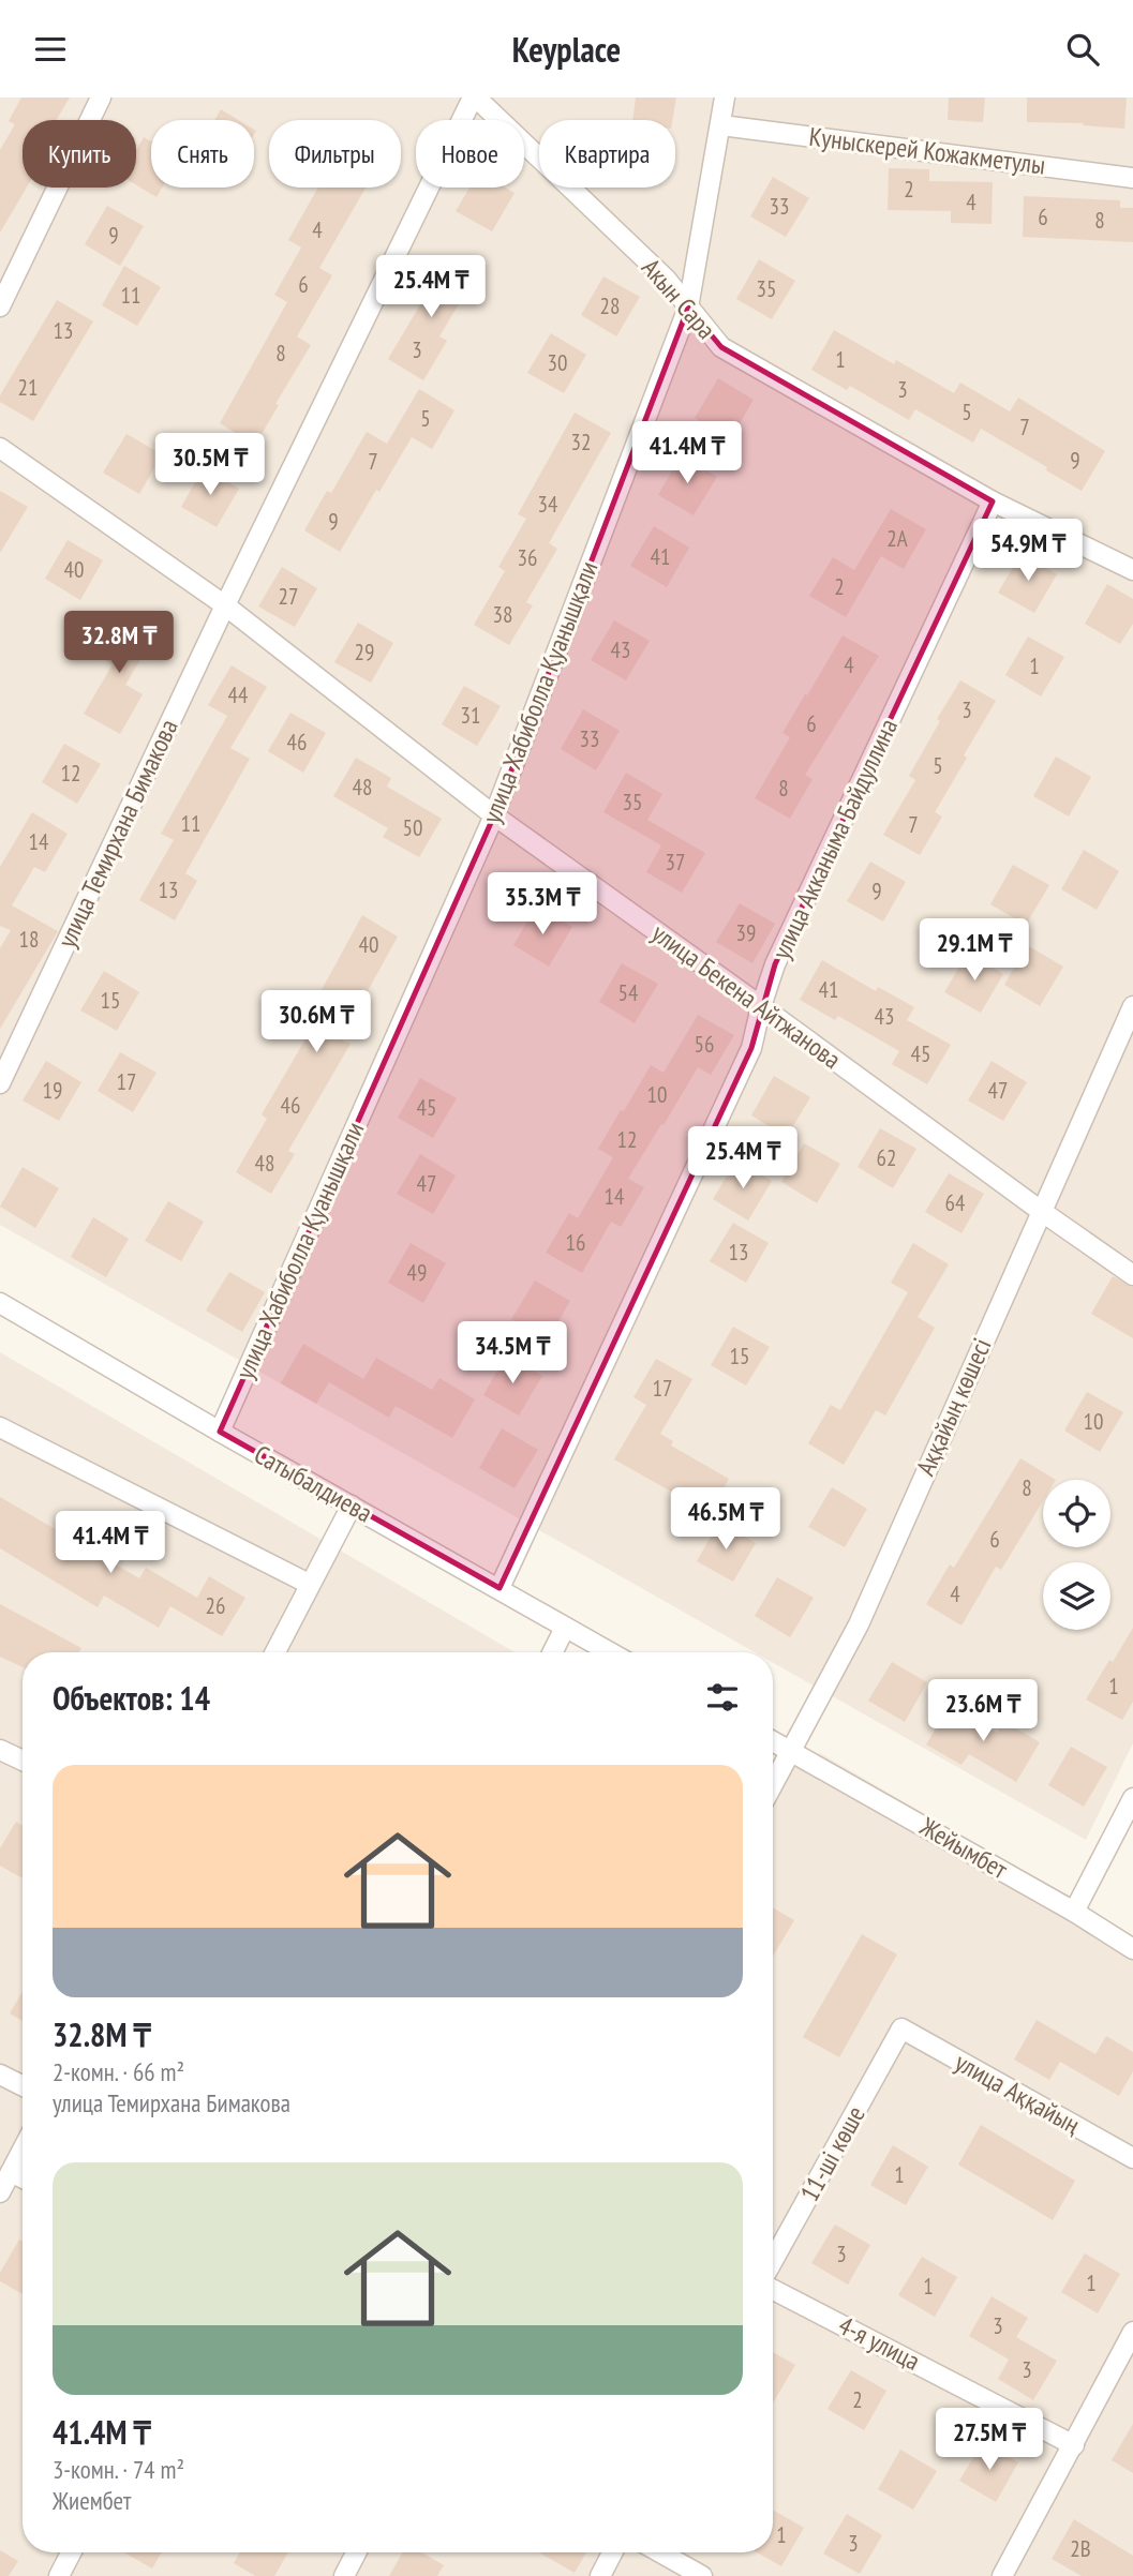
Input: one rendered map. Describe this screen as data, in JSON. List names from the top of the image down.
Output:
{
  "streets": {
    "street": [
      "Куныскерей Кожакметулы",
      "Акын Сара",
      "улица Хабиболла Қуанышқали",
      "улица Темирхана Бимакова",
      "улица Акканыма Байдуллина",
      "улица Бекена Айтжанова",
      "Аққайың көшесі",
      "Сатыбалдиева",
      "Жейымбет",
      "улица Аққайың",
      "11-ші көше",
      "4-я улица"
    ]
  },
  "crossings": [
    ["Куныскерей Кожакметулы", "улица Хабиболла Қуанышқали"],
    ["Акын Сара", "улица Хабиболла Қуанышқали"],
    ["Акын Сара", "улица Темирхана Бимакова"],
    ["Акын Сара", "улица Акканыма Байдуллина"],
    ["улица Хабиболла Қуанышқали", "улица Бекена Айтжанова"],
    ["улица Хабиболла Қуанышқали", "Сатыбалдиева"],
    ["улица Темирхана Бимакова", "улица Бекена Айтжанова"],
    ["улица Акканыма Байдуллина", "улица Бекена Айтжанова"],
    ["улица Акканыма Байдуллина", "Сатыбалдиева"],
    ["улица Бекена Айтжанова", "Аққайың көшесі"],
    ["Аққайың көшесі", "Жейымбет"],
    ["улица Аққайың", "11-ші көше"]
  ],
  "house_numbers": [
    "2",
    "4",
    "33",
    "6",
    "8",
    "4",
    "9",
    "6",
    "35",
    "11",
    "28",
    "13",
    "3",
    "8",
    "1",
    "30",
    "21",
    "3",
    "5",
    "5",
    "7",
    "32",
    "9",
    "7",
    "34",
    "9",
    "2А",
    "41",
    "36",
    "40",
    "2",
    "27",
    "38",
    "43",
    "29",
    "4",
    "1",
    "44",
    "3",
    "31",
    "6",
    "33",
    "46",
    "5",
    "12",
    "48",
    "8",
    "35",
    "11",
    "7",
    "50",
    "14",
    "37",
    "13",
    "9",
    "39",
    "18",
    "40",
    "41",
    "54",
    "15",
    "43",
    "56",
    "45",
    "17",
    "19",
    "47",
    "10",
    "46",
    "45",
    "12",
    "62",
    "48",
    "47",
    "14",
    "64",
    "16",
    "13",
    "49",
    "15",
    "17",
    "10",
    "8",
    "6",
    "4",
    "26",
    "1",
    "1",
    "3",
    "1",
    "1",
    "3",
    "3",
    "2",
    "1",
    "3",
    "2В"
  ],
  "page": {
    "header": "Keyplace",
    "chip": [
      "Купить",
      "Снять",
      "Фильтры",
      "Новое",
      "Квартира"
    ],
    "price": [
      "25.4M ₸",
      "41.4M ₸",
      "30.5M ₸",
      "54.9M ₸",
      "32.8M ₸",
      "35.3M ₸",
      "29.1M ₸",
      "30.6M ₸",
      "25.4M ₸",
      "34.5M ₸",
      "46.5M ₸",
      "41.4M ₸",
      "23.6M ₸",
      "27.5M ₸"
    ],
    "heading": "Объектов: 14",
    "list": [
      {
        "name": "32.8M ₸",
        "note": "2-комн. · 66 m² · улица Темирхана Бимакова"
      },
      {
        "name": "41.4M ₸",
        "note": "3-комн. · 74 m² · Жиембет"
      }
    ]
  }
}
